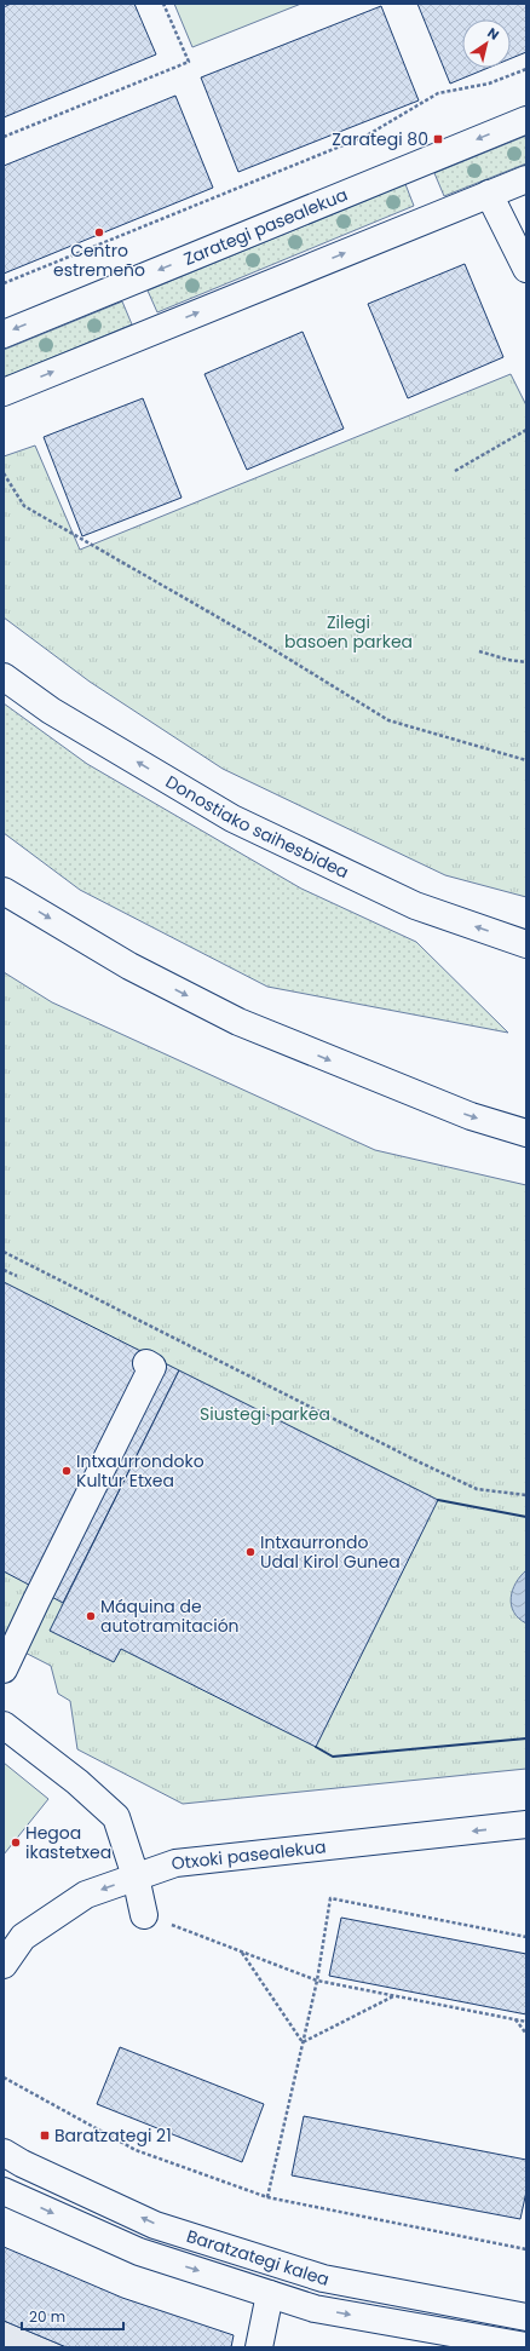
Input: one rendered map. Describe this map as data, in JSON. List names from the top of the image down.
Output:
{
  "streets": {
    "main road": [
      "Zarategi pasealekua",
      "Donostiako saihesbidea",
      "Otxoki pasealekua",
      "Baratzategi kalea"
    ]
  },
  "one_way": ["Otxoki pasealekua"],
  "parks": ["Zilegi basoen parkea", "Siustegi parkea"],
  "places": {
    "transit": ["Zarategi 80", "Baratzategi 21"],
    "other": [
      "Centro estremeño",
      "Intxaurrondoko Kultur Etxea",
      "Intxaurrondo Udal Kirol Gunea",
      "Máquina de autotramitación",
      "Hegoa ikastetxea"
    ]
  },
  "scale_bar": "20 m",
  "north": "top right"
}
